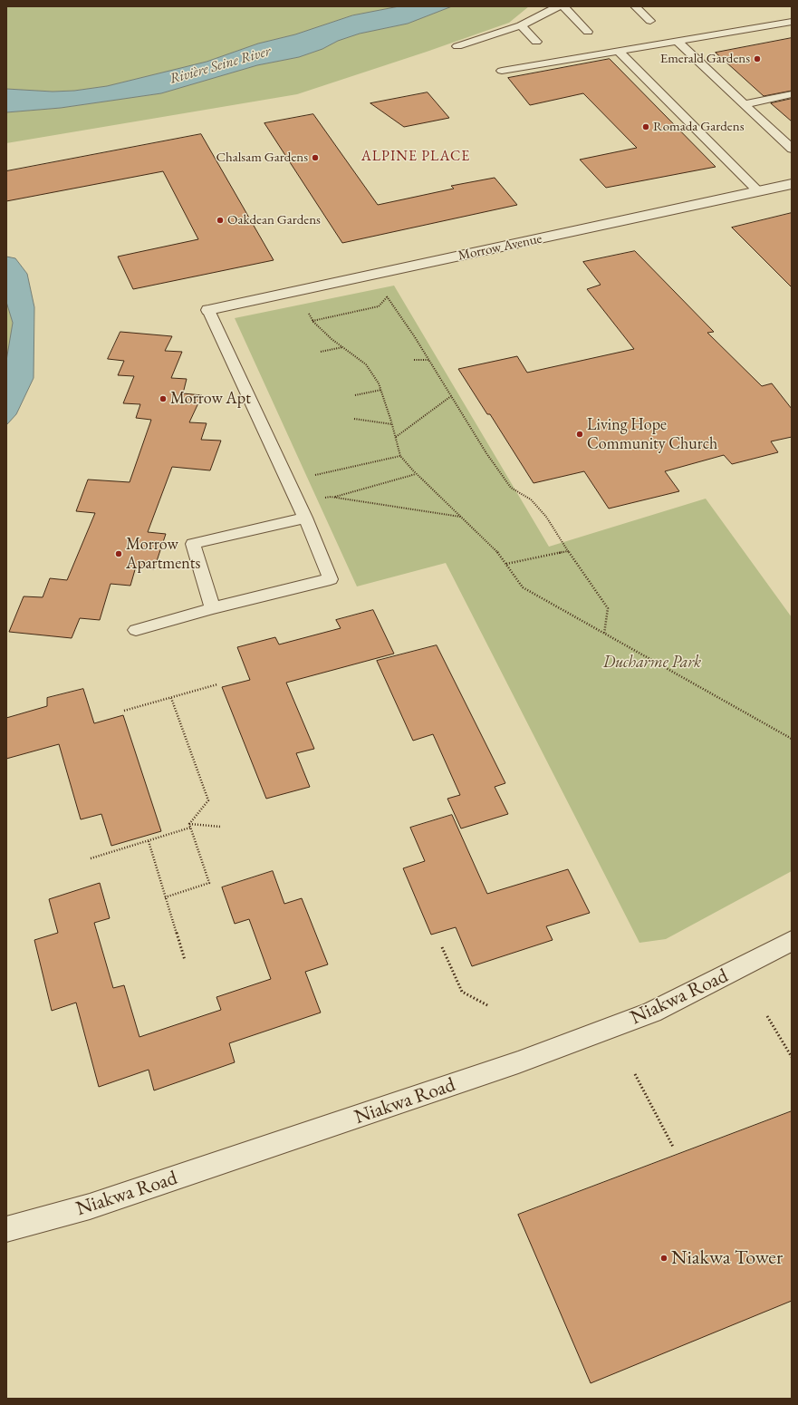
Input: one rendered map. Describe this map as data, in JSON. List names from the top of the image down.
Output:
{
  "streets": {
    "street": ["Morrow Avenue", "Niakwa Road"]
  },
  "districts": ["ALPINE PLACE"],
  "water": ["Rivière Seine River"],
  "parks": ["Ducharme Park"],
  "places": [
    "Emerald Gardens",
    "Romada Gardens",
    "Chalsam Gardens",
    "Oakdean Gardens",
    "Morrow Apt",
    "Living Hope Community Church",
    "Morrow Apartments",
    "Niakwa Tower"
  ]
}
